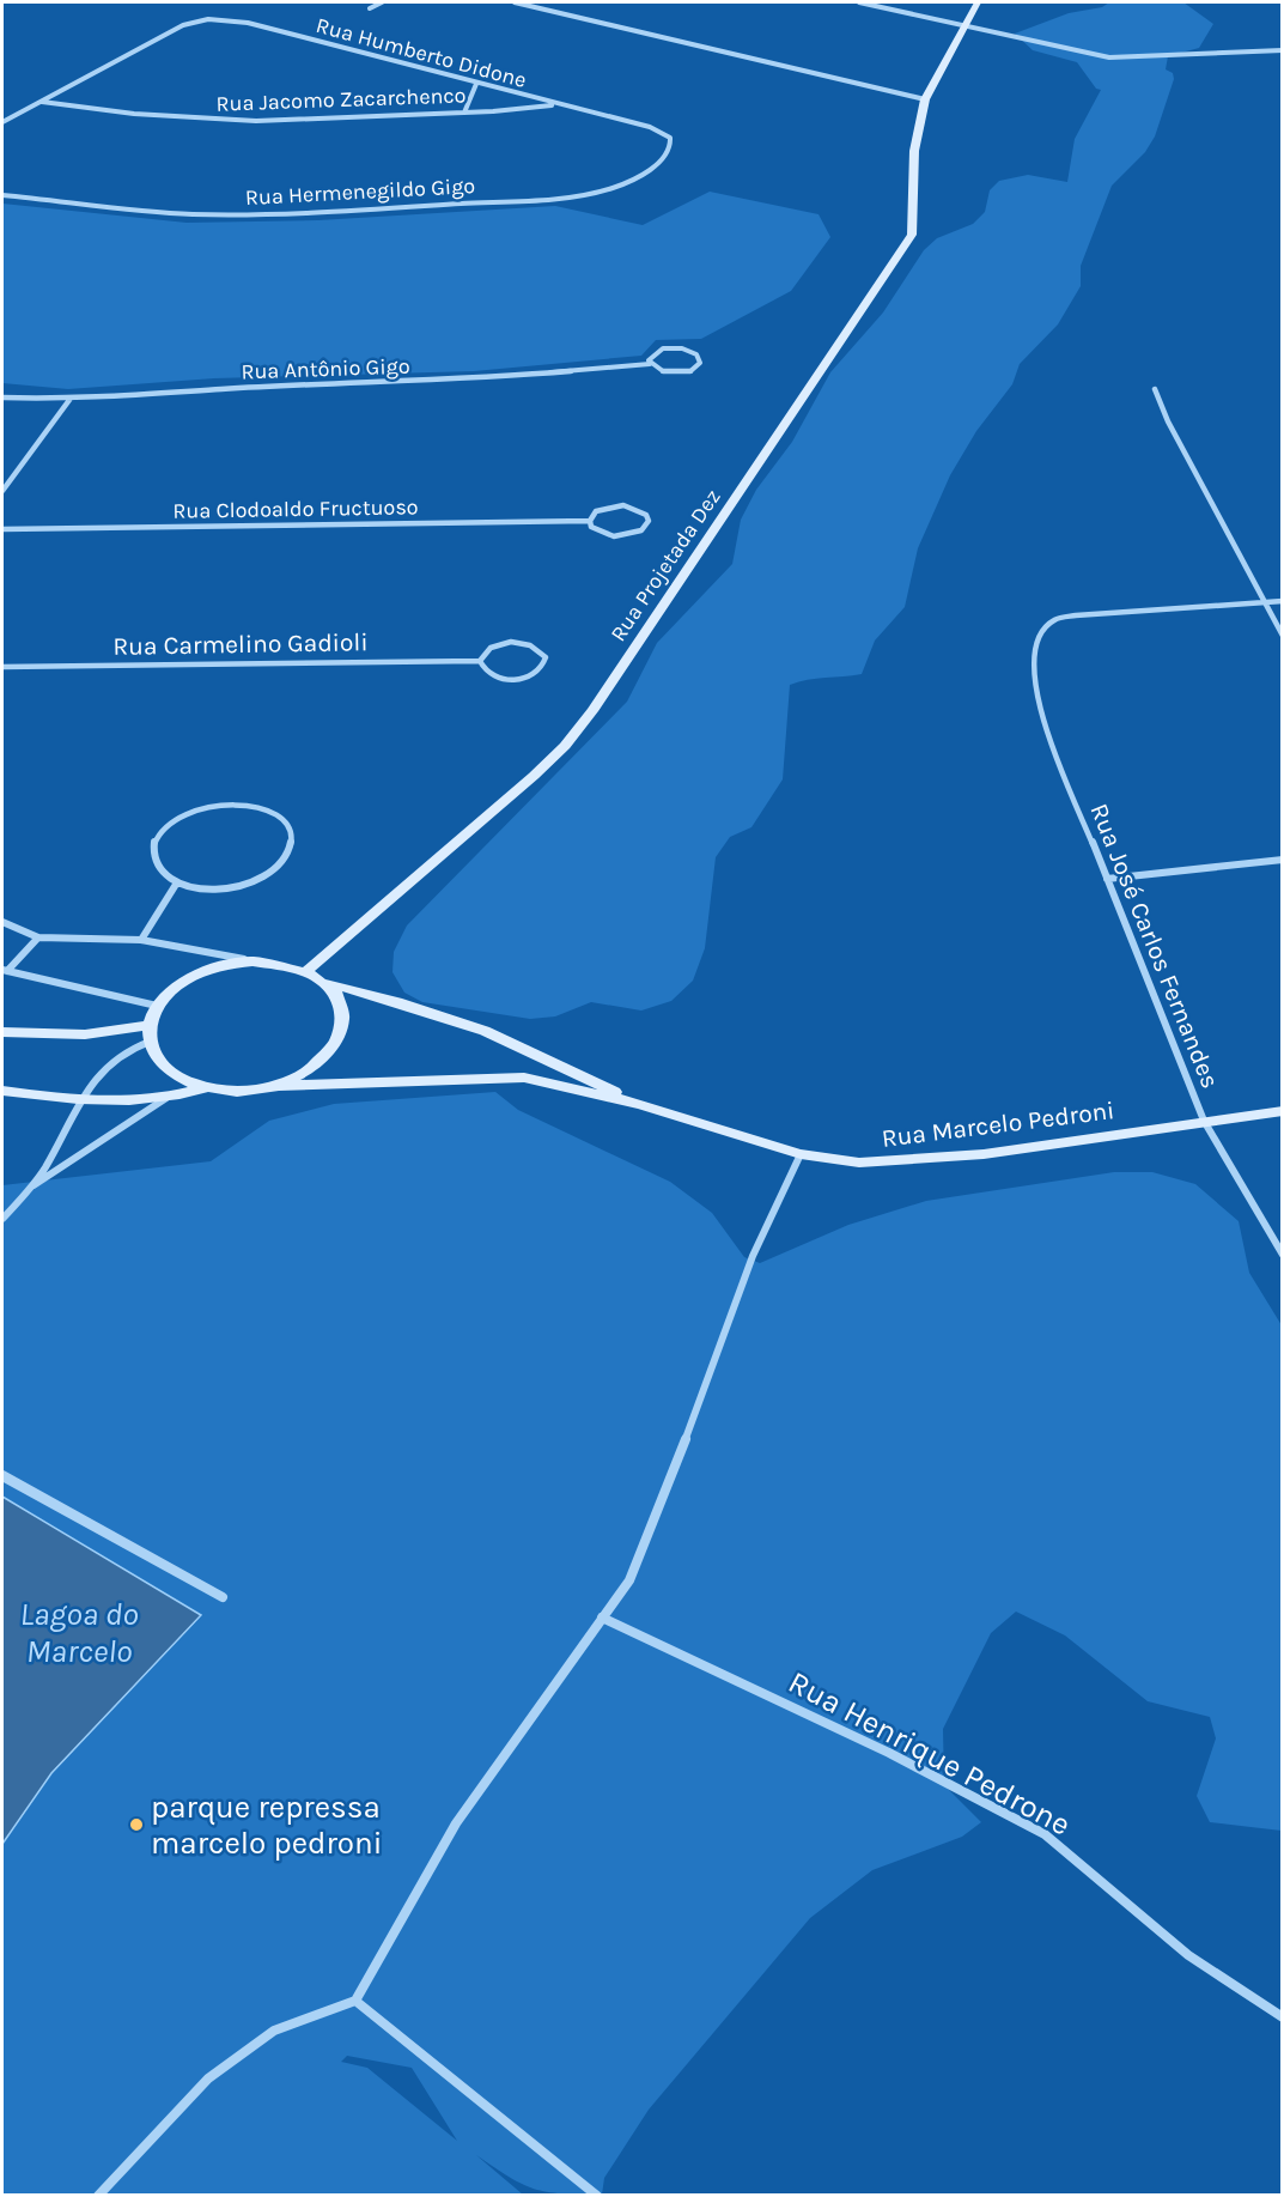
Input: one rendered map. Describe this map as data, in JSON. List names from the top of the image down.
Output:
{
  "streets": {
    "street": [
      "Rua Humberto Didone",
      "Rua Jacomo Zacarchenco",
      "Rua Hermenegildo Gigo",
      "Rua Antônio Gigo",
      "Rua Clodoaldo Fructuoso",
      "Rua Projetada Dez",
      "Rua Carmelino Gadioli",
      "Rua José Carlos Fernandes",
      "Rua Marcelo Pedroni",
      "Rua Henrique Pedrone"
    ]
  },
  "crossings": [
    ["Rua Humberto Didone", "Rua Jacomo Zacarchenco"],
    ["Rua Humberto Didone", "Rua Hermenegildo Gigo"],
    ["Rua Projetada Dez", "Rua Marcelo Pedroni"],
    ["Rua José Carlos Fernandes", "Rua Marcelo Pedroni"]
  ],
  "water": ["Lagoa do Marcelo"],
  "places": ["parque repressa marcelo pedroni"]
}
